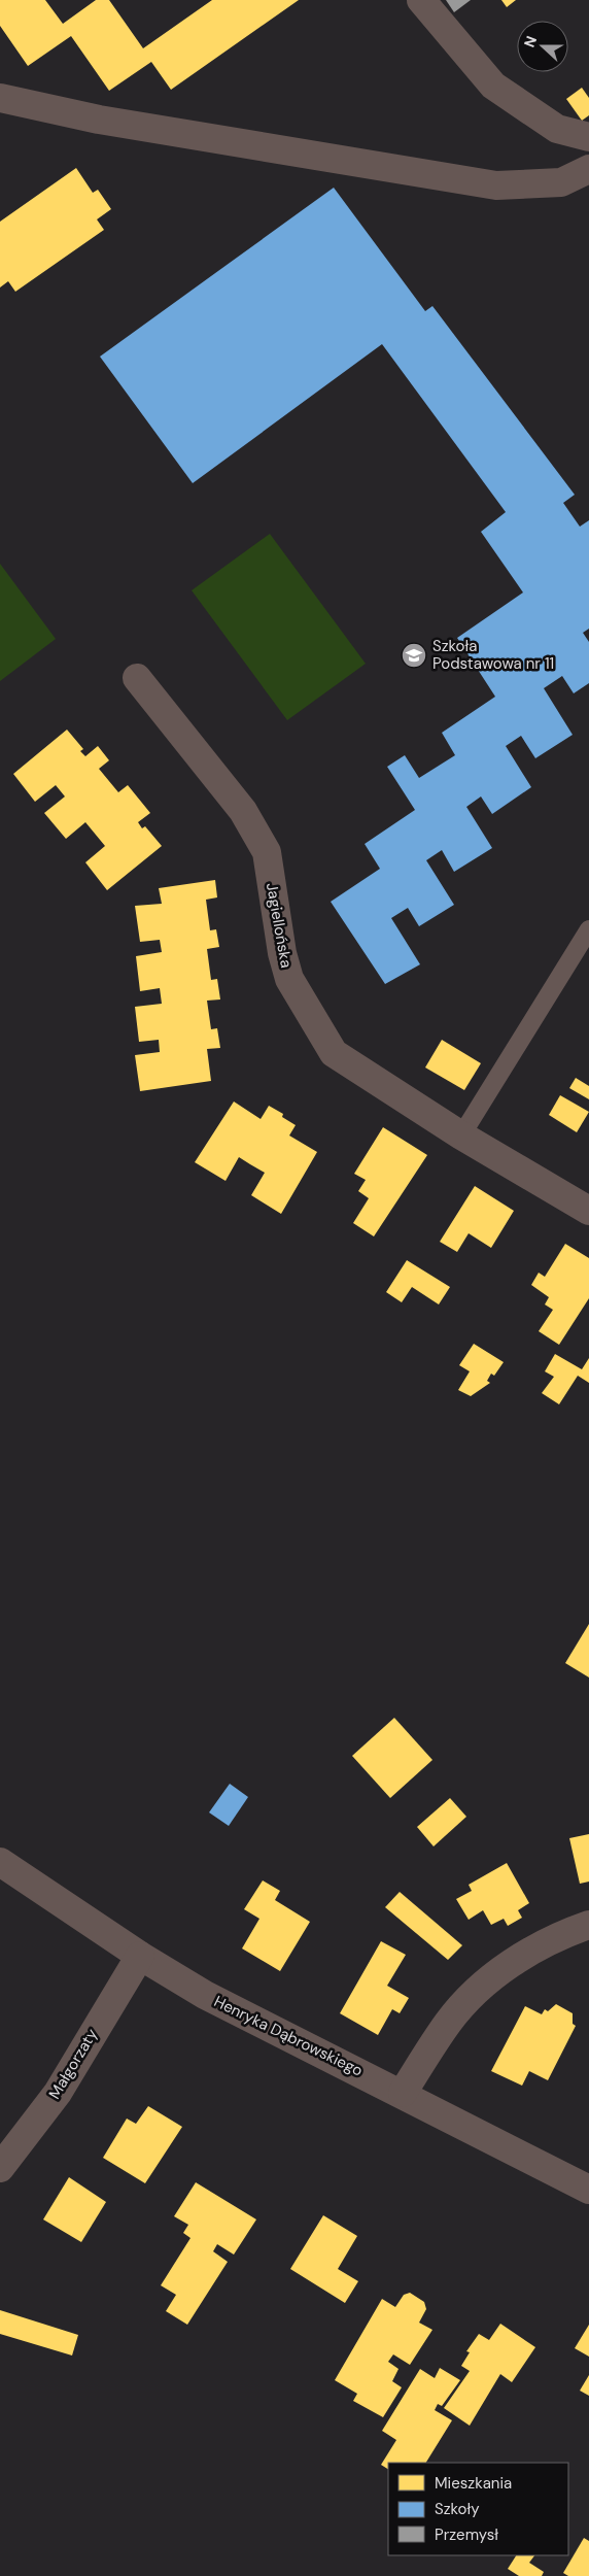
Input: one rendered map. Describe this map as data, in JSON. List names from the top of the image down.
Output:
{
  "streets": {
    "street": ["Jagiellońska", "Henryka Dąbrowskiego", "Małgorzaty"]
  },
  "crossings": [
    ["Henryka Dąbrowskiego", "Małgorzaty"]
  ],
  "places": {
    "school or university": ["Szkoła Podstawowa nr 11"]
  },
  "legend": ["Mieszkania", "Szkoły", "Przemysł"],
  "north": "left"
}
